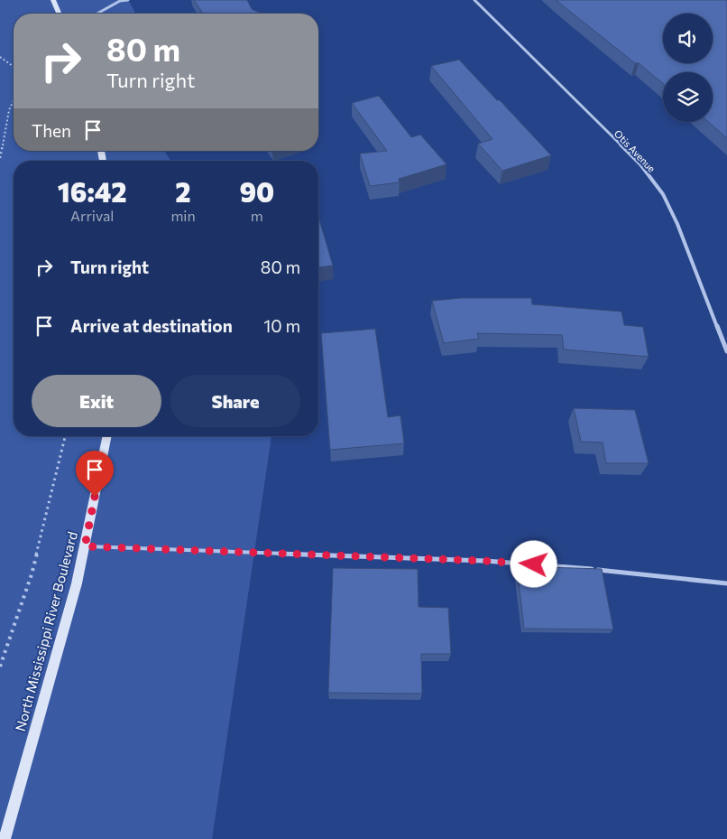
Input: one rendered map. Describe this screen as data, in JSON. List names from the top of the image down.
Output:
{
  "streets": {
    "street": ["Otis Avenue", "North Mississippi River Boulevard"]
  },
  "page": {
    "turn": ["80 m", "Turn right"],
    "then": "Then",
    "eta": [
      "16:42",
      "Arrival",
      "2",
      "min",
      "90",
      "m"
    ],
    "list": [
      {
        "name": "Turn right",
        "value": "80 m"
      },
      {
        "name": "Arrive at destination",
        "value": "10 m"
      }
    ],
    "buttons": ["Exit", "Share"]
  }
}
